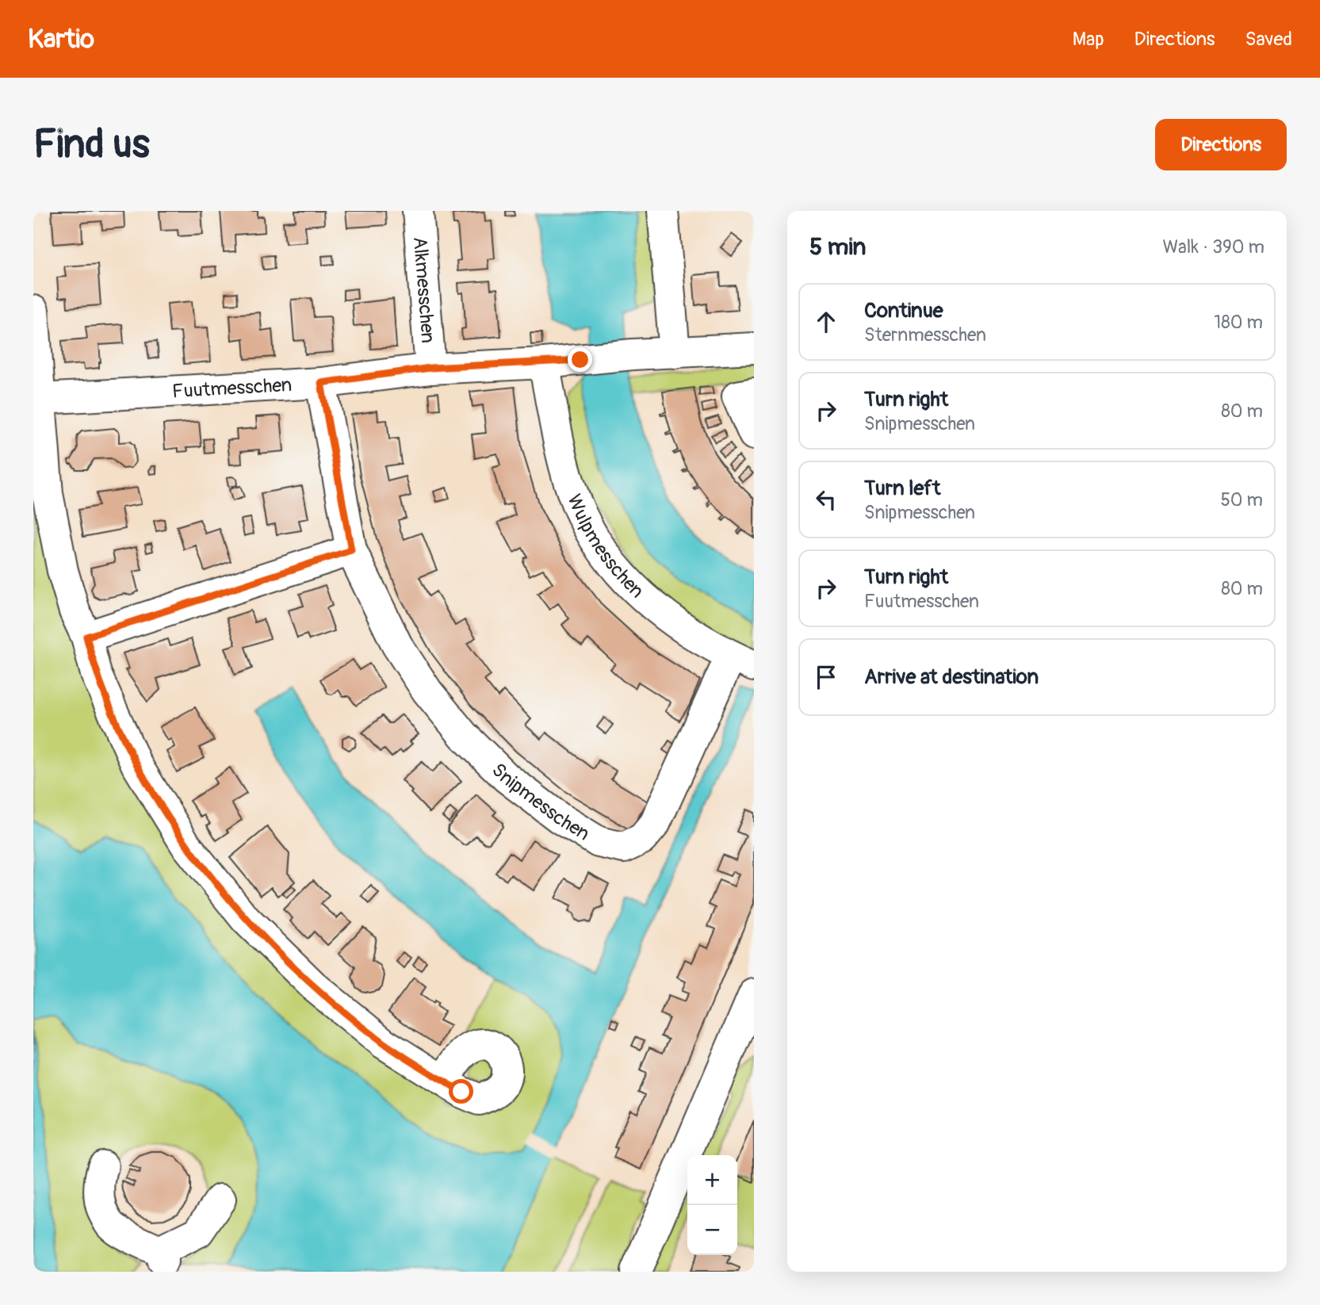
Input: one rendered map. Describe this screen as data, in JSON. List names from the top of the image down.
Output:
{
  "streets": {
    "street": [
      "Alkmesschen",
      "Fuutmesschen",
      "Wulpmesschen",
      "Snipmesschen"
    ]
  },
  "crossings": [
    ["Alkmesschen", "Fuutmesschen"],
    ["Fuutmesschen", "Wulpmesschen"],
    ["Fuutmesschen", "Snipmesschen"],
    ["Wulpmesschen", "Snipmesschen"]
  ],
  "page": {
    "header": "Kartio",
    "nav": ["Map", "Directions", "Saved"],
    "buttons": "Directions",
    "title": "Find us",
    "heading": ["5 min", "Walk · 390 m"],
    "list": [
      ["Continue", "Sternmesschen", "180 m"],
      ["Turn right", "Snipmesschen", "80 m"],
      ["Turn left", "Snipmesschen", "50 m"],
      ["Turn right", "Fuutmesschen", "80 m"],
      "Arrive at destination"
    ],
    "map_buttons": ["+", "−"]
  }
}
